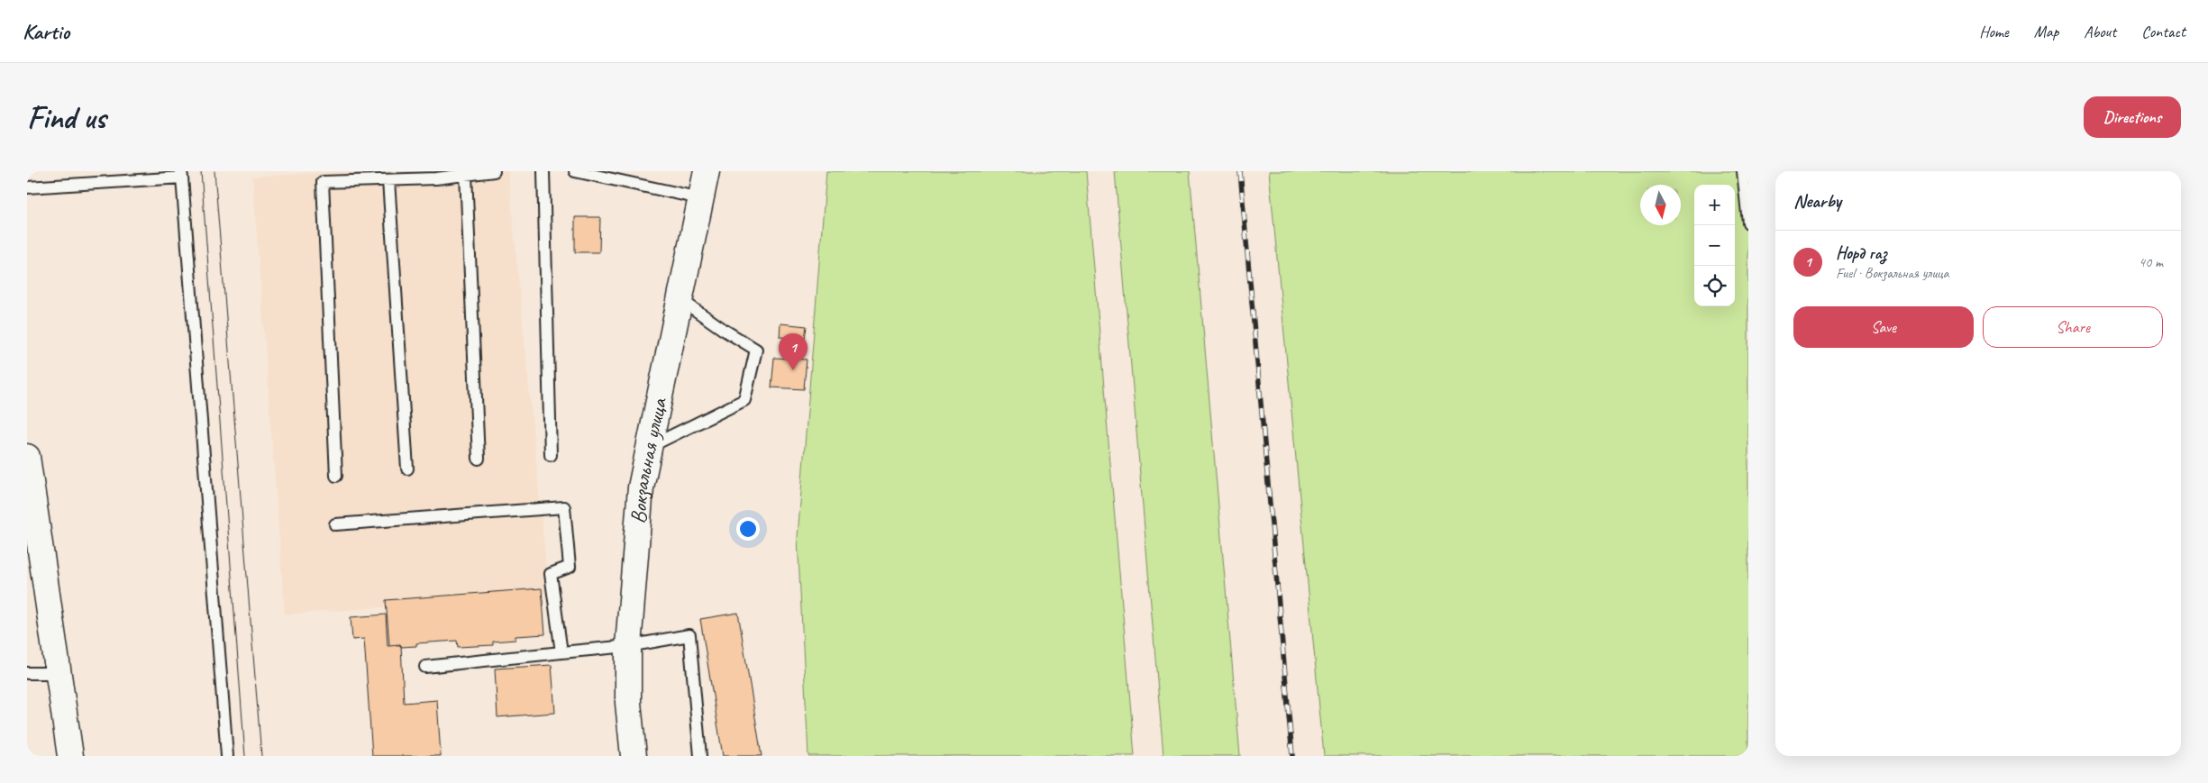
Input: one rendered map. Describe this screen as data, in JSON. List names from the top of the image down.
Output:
{
  "streets": {
    "main road": ["Вокзальная улица"]
  },
  "north": "bottom",
  "page": {
    "header": "Kartio",
    "nav": [
      "Home",
      "Map",
      "About",
      "Contact"
    ],
    "buttons": [
      "Directions",
      ["Save", "Share"]
    ],
    "title": "Find us",
    "heading": "Nearby",
    "map_buttons": ["+", "−"],
    "list": [
      {
        "mark": "1",
        "name": "Норд газ",
        "note": "Fuel · Вокзальная улица",
        "value": "40 m"
      }
    ],
    "pins": "1"
  }
}
